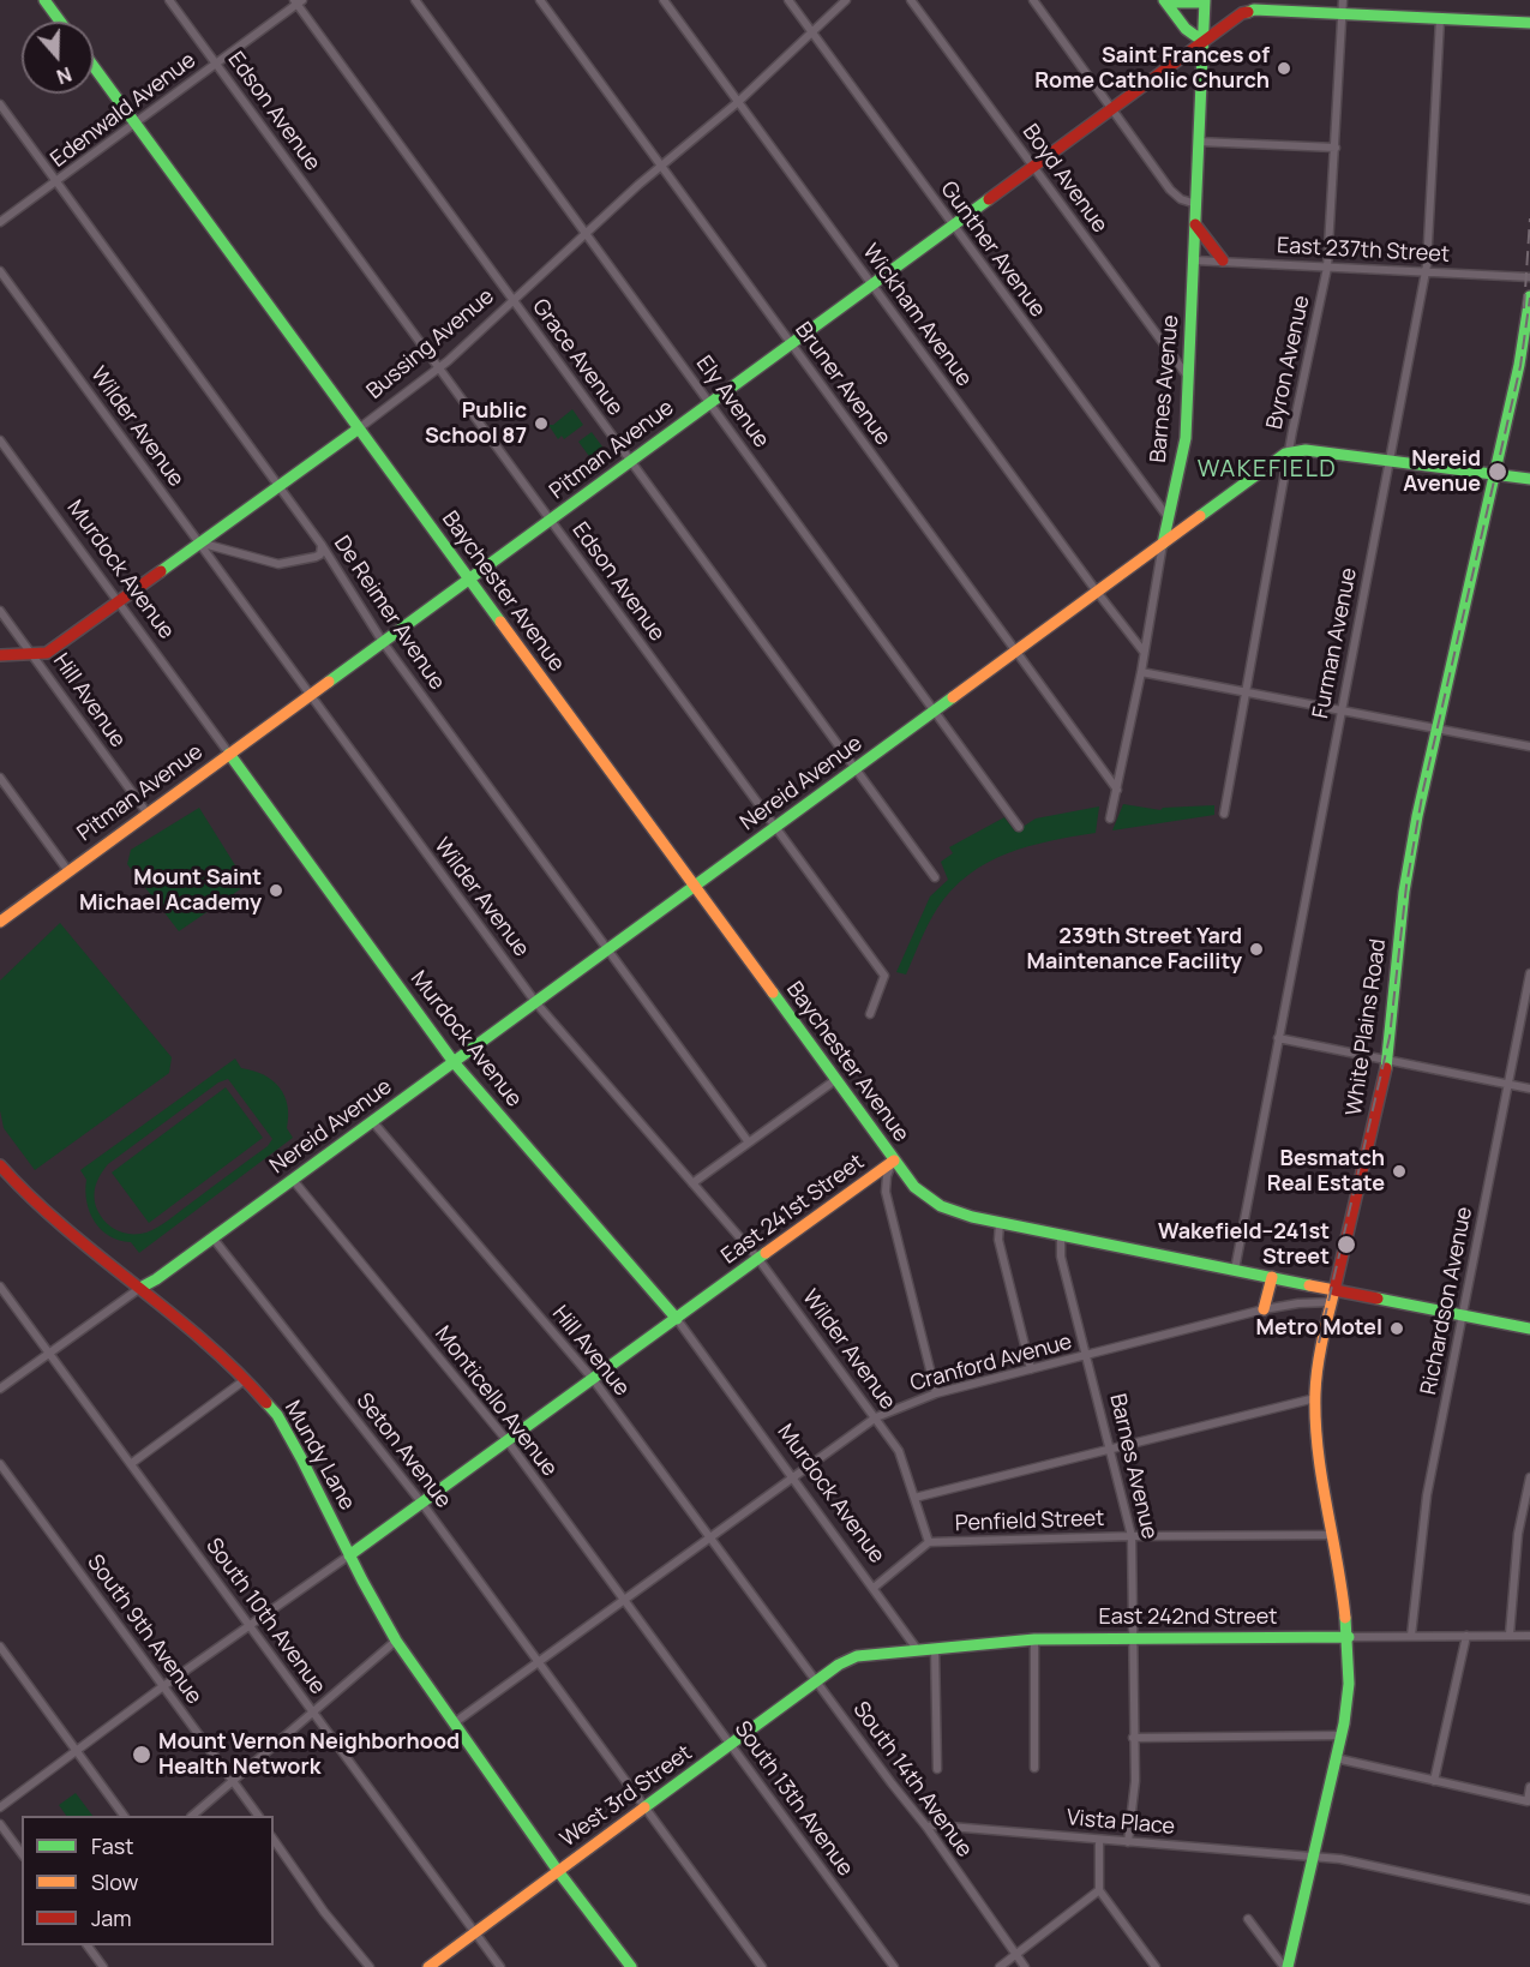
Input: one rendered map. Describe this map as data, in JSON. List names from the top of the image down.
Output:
{
  "streets": {
    "street": [
      "Edenwald Avenue",
      "Edson Avenue",
      "Boyd Avenue",
      "Gunther Avenue",
      "East 237th Street",
      "Wickham Avenue",
      "Bussing Avenue",
      "Grace Avenue",
      "Byron Avenue",
      "Bruner Avenue",
      "Barnes Avenue",
      "Ely Avenue",
      "Wilder Avenue",
      "Pitman Avenue",
      "Murdock Avenue",
      "Baychester Avenue",
      "De Reimer Avenue",
      "Furman Avenue",
      "Hill Avenue",
      "Nereid Avenue",
      "White Plains Road",
      "East 241st Street",
      "Richardson Avenue",
      "Cranford Avenue",
      "Monticello Avenue",
      "Seton Avenue",
      "Mundy Lane",
      "Penfield Street",
      "South 10th Avenue",
      "East 242nd Street",
      "South 9th Avenue",
      "South 14th Avenue",
      "West 3rd Street",
      "South 13th Avenue",
      "Vista Place"
    ]
  },
  "crossings": [
    ["Edenwald Avenue", "Edson Avenue"],
    ["Edenwald Avenue", "Grace Avenue"],
    ["Edenwald Avenue", "Baychester Avenue"],
    ["Edenwald Avenue", "De Reimer Avenue"],
    ["Edson Avenue", "Bussing Avenue"],
    ["Edson Avenue", "Pitman Avenue"],
    ["Edson Avenue", "Nereid Avenue"],
    ["Boyd Avenue", "Barnes Avenue"],
    ["Boyd Avenue", "Pitman Avenue"],
    ["Gunther Avenue", "Bussing Avenue"],
    ["Gunther Avenue", "Barnes Avenue"],
    ["Gunther Avenue", "Pitman Avenue"],
    ["East 237th Street", "Byron Avenue"],
    ["East 237th Street", "Barnes Avenue"],
    ["East 237th Street", "Furman Avenue"],
    ["Wickham Avenue", "Bussing Avenue"],
    ["Wickham Avenue", "Barnes Avenue"],
    ["Wickham Avenue", "Pitman Avenue"],
    ["Wickham Avenue", "Nereid Avenue"],
    ["Bussing Avenue", "Grace Avenue"],
    ["Bussing Avenue", "Bruner Avenue"],
    ["Bussing Avenue", "Ely Avenue"],
    ["Bussing Avenue", "Wilder Avenue"],
    ["Bussing Avenue", "Murdock Avenue"],
    ["Bussing Avenue", "Baychester Avenue"],
    ["Bussing Avenue", "De Reimer Avenue"],
    ["Bussing Avenue", "Hill Avenue"],
    ["Grace Avenue", "Pitman Avenue"],
    ["Grace Avenue", "Nereid Avenue"],
    ["Byron Avenue", "Pitman Avenue"],
    ["Byron Avenue", "Nereid Avenue"],
    ["Bruner Avenue", "Barnes Avenue"],
    ["Bruner Avenue", "Pitman Avenue"],
    ["Bruner Avenue", "Nereid Avenue"],
    ["Barnes Avenue", "Pitman Avenue"],
    ["Barnes Avenue", "Nereid Avenue"],
    ["Barnes Avenue", "East 241st Street"],
    ["Barnes Avenue", "Cranford Avenue"],
    ["Barnes Avenue", "Penfield Street"],
    ["Barnes Avenue", "East 242nd Street"],
    ["Barnes Avenue", "Vista Place"],
    ["Ely Avenue", "Pitman Avenue"],
    ["Ely Avenue", "Nereid Avenue"],
    ["Wilder Avenue", "Pitman Avenue"],
    ["Wilder Avenue", "Nereid Avenue"],
    ["Wilder Avenue", "East 241st Street"],
    ["Wilder Avenue", "Cranford Avenue"],
    ["Wilder Avenue", "Penfield Street"],
    ["Pitman Avenue", "Murdock Avenue"],
    ["Pitman Avenue", "Baychester Avenue"],
    ["Pitman Avenue", "De Reimer Avenue"],
    ["Pitman Avenue", "Hill Avenue"],
    ["Murdock Avenue", "Nereid Avenue"],
    ["Murdock Avenue", "East 241st Street"],
    ["Murdock Avenue", "Cranford Avenue"],
    ["Murdock Avenue", "Penfield Street"],
    ["Murdock Avenue", "East 242nd Street"],
    ["Baychester Avenue", "Nereid Avenue"],
    ["Baychester Avenue", "East 241st Street"],
    ["De Reimer Avenue", "Nereid Avenue"],
    ["Furman Avenue", "East 241st Street"],
    ["Hill Avenue", "Nereid Avenue"],
    ["Hill Avenue", "East 241st Street"],
    ["Hill Avenue", "Cranford Avenue"],
    ["Hill Avenue", "South 14th Avenue"],
    ["Nereid Avenue", "Monticello Avenue"],
    ["Nereid Avenue", "Seton Avenue"],
    ["Nereid Avenue", "Mundy Lane"],
    ["White Plains Road", "East 241st Street"],
    ["White Plains Road", "Cranford Avenue"],
    ["White Plains Road", "Penfield Street"],
    ["White Plains Road", "East 242nd Street"],
    ["White Plains Road", "Vista Place"],
    ["East 241st Street", "Richardson Avenue"],
    ["East 241st Street", "Monticello Avenue"],
    ["East 241st Street", "Seton Avenue"],
    ["East 241st Street", "Mundy Lane"],
    ["Richardson Avenue", "East 242nd Street"],
    ["Cranford Avenue", "Monticello Avenue"],
    ["Cranford Avenue", "Seton Avenue"],
    ["Cranford Avenue", "Mundy Lane"],
    ["Monticello Avenue", "South 13th Avenue"],
    ["Seton Avenue", "West 3rd Street"],
    ["Mundy Lane", "West 3rd Street"],
    ["South 10th Avenue", "West 3rd Street"],
    ["East 242nd Street", "West 3rd Street"],
    ["South 14th Avenue", "West 3rd Street"],
    ["South 14th Avenue", "Vista Place"],
    ["West 3rd Street", "South 13th Avenue"]
  ],
  "districts": ["WAKEFIELD"],
  "places": [
    "Saint Frances of Rome Catholic Church",
    "Public School 87",
    "Nereid Avenue",
    "Mount Saint Michael Academy",
    "239th Street Yard Maintenance Facility",
    "Besmatch Real Estate",
    "Wakefield–241st Street",
    "Metro Motel",
    "Mount Vernon Neighborhood Health Network"
  ],
  "legend": ["Fast", "Slow", "Jam"],
  "north": "bottom"
}
